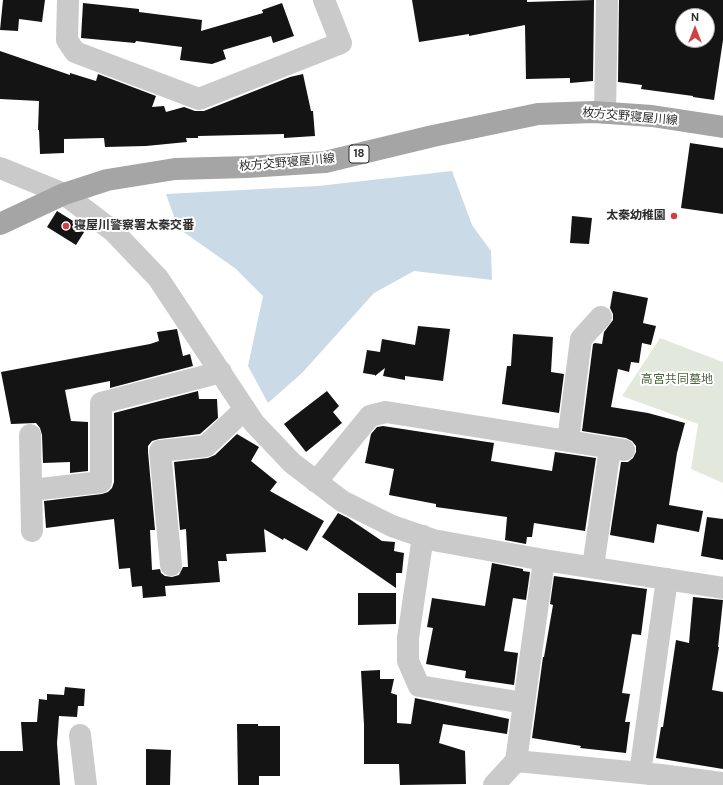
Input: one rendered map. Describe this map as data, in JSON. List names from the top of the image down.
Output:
{
  "streets": {
    "main road": ["枚方交野寝屋川線", "18"]
  },
  "parks": ["高宮共同墓地"],
  "places": ["太秦幼稚園", "寝屋川警察署太秦交番"],
  "north": "top"
}
